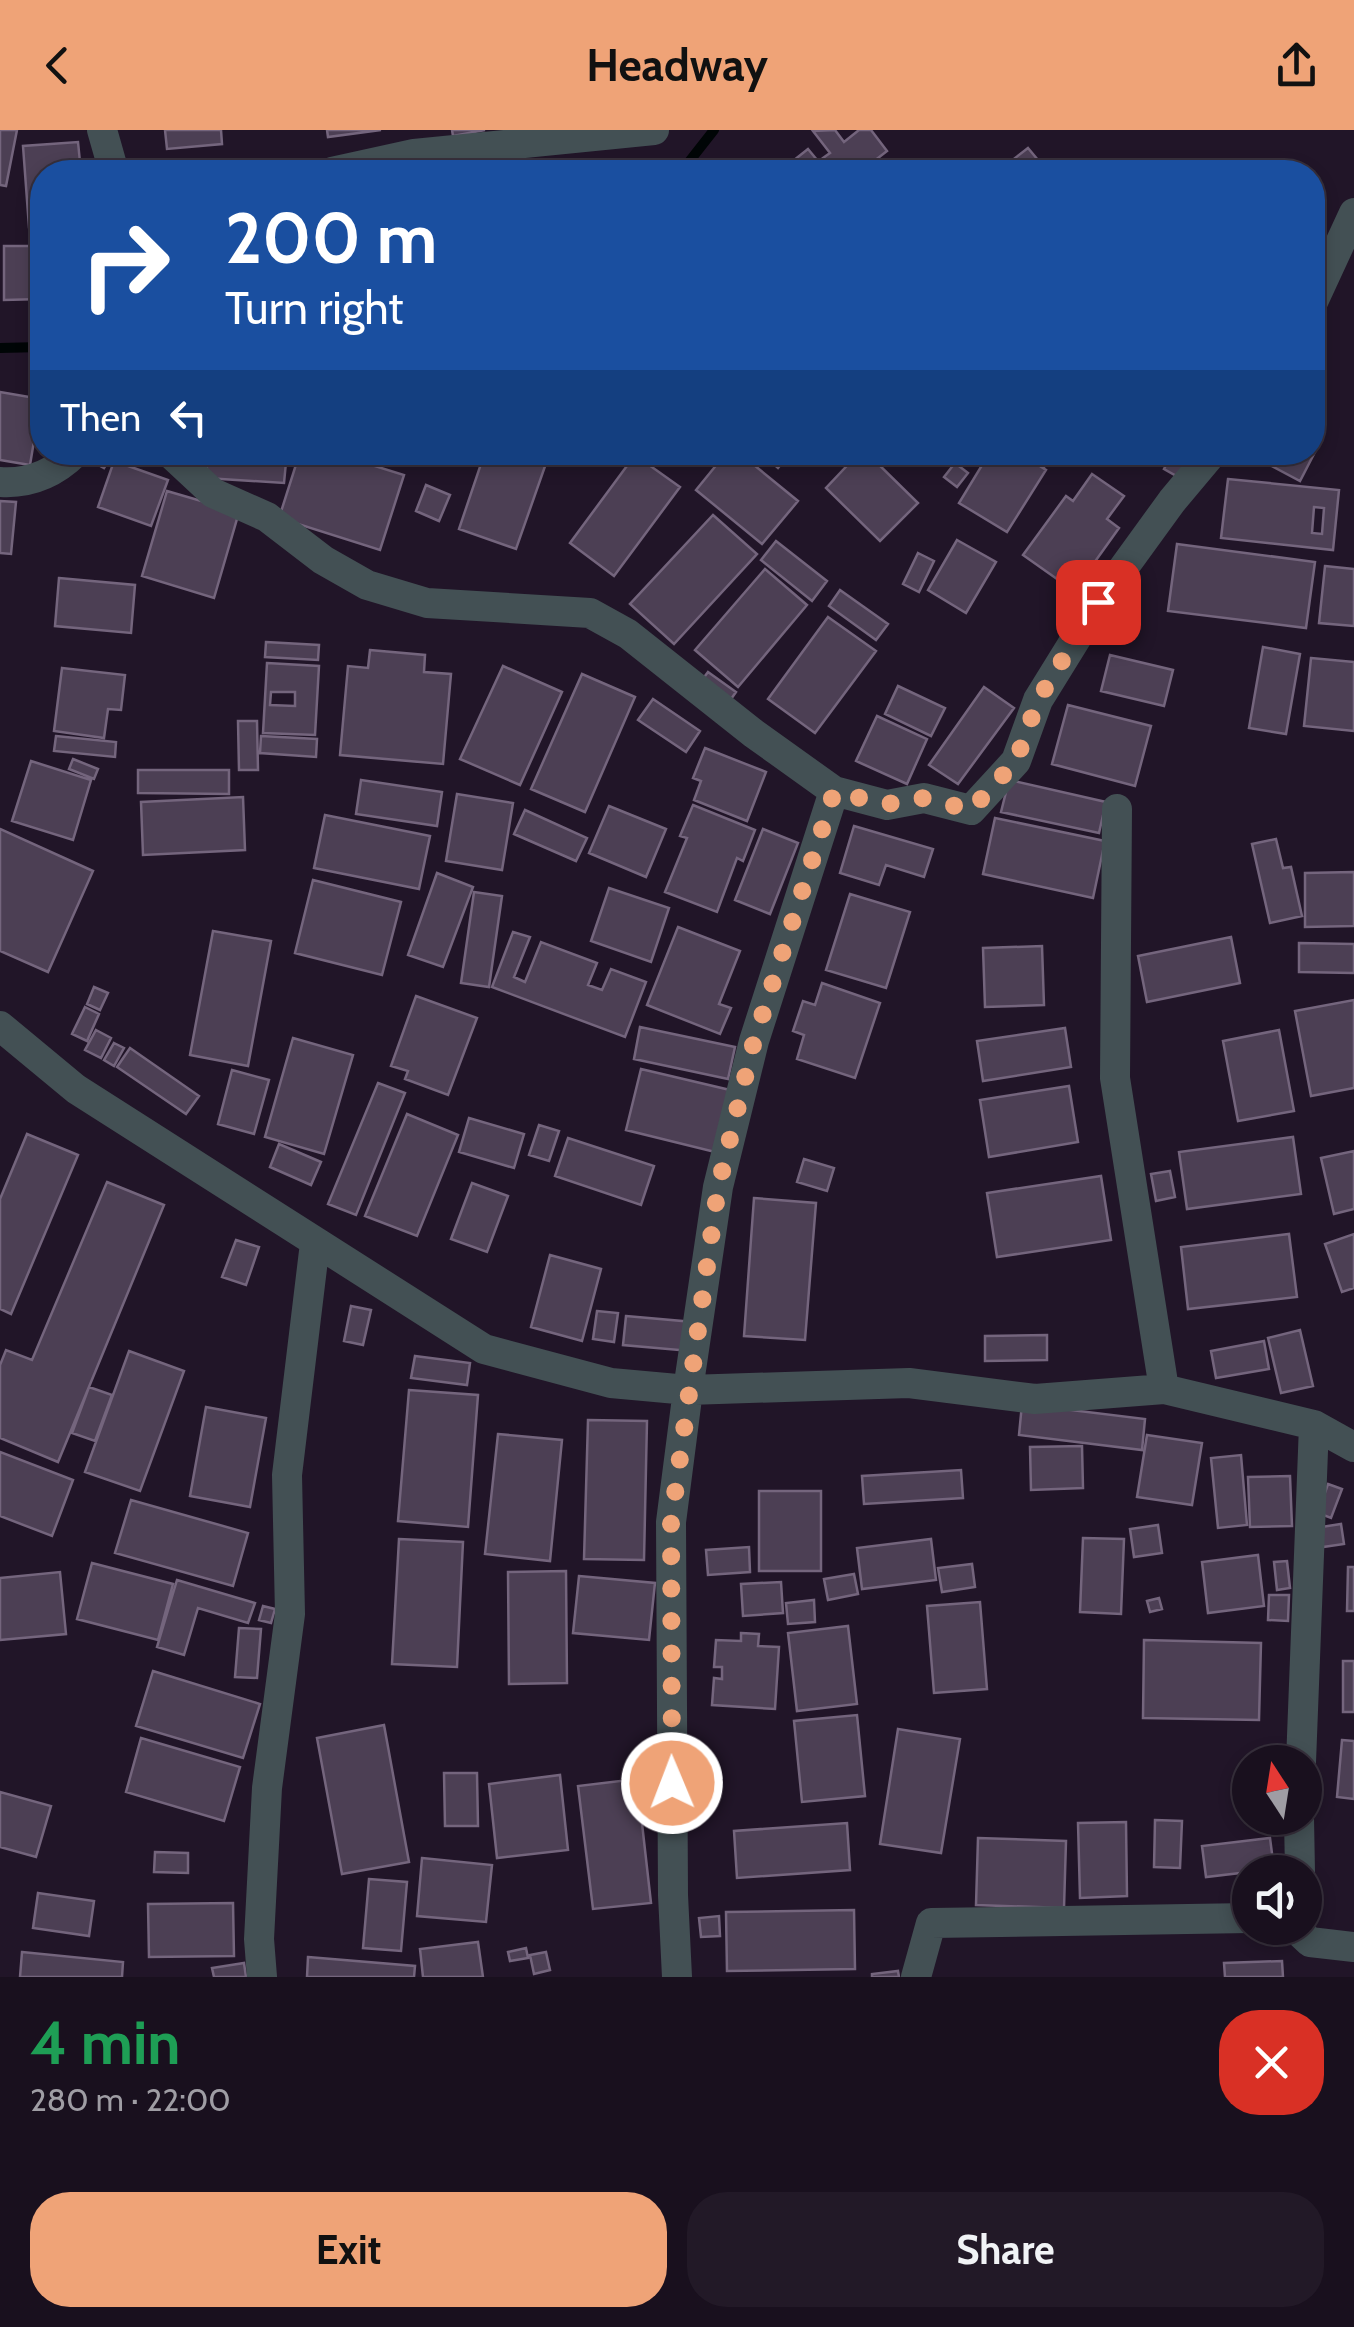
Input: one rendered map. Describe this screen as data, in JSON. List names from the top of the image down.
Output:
{
  "north": "top",
  "page": {
    "header": "Headway",
    "turn": ["200 m", "Turn right"],
    "then": "Then",
    "heading": ["4 min", "280 m · 22:00"],
    "buttons": ["Exit", "Share"]
  }
}
